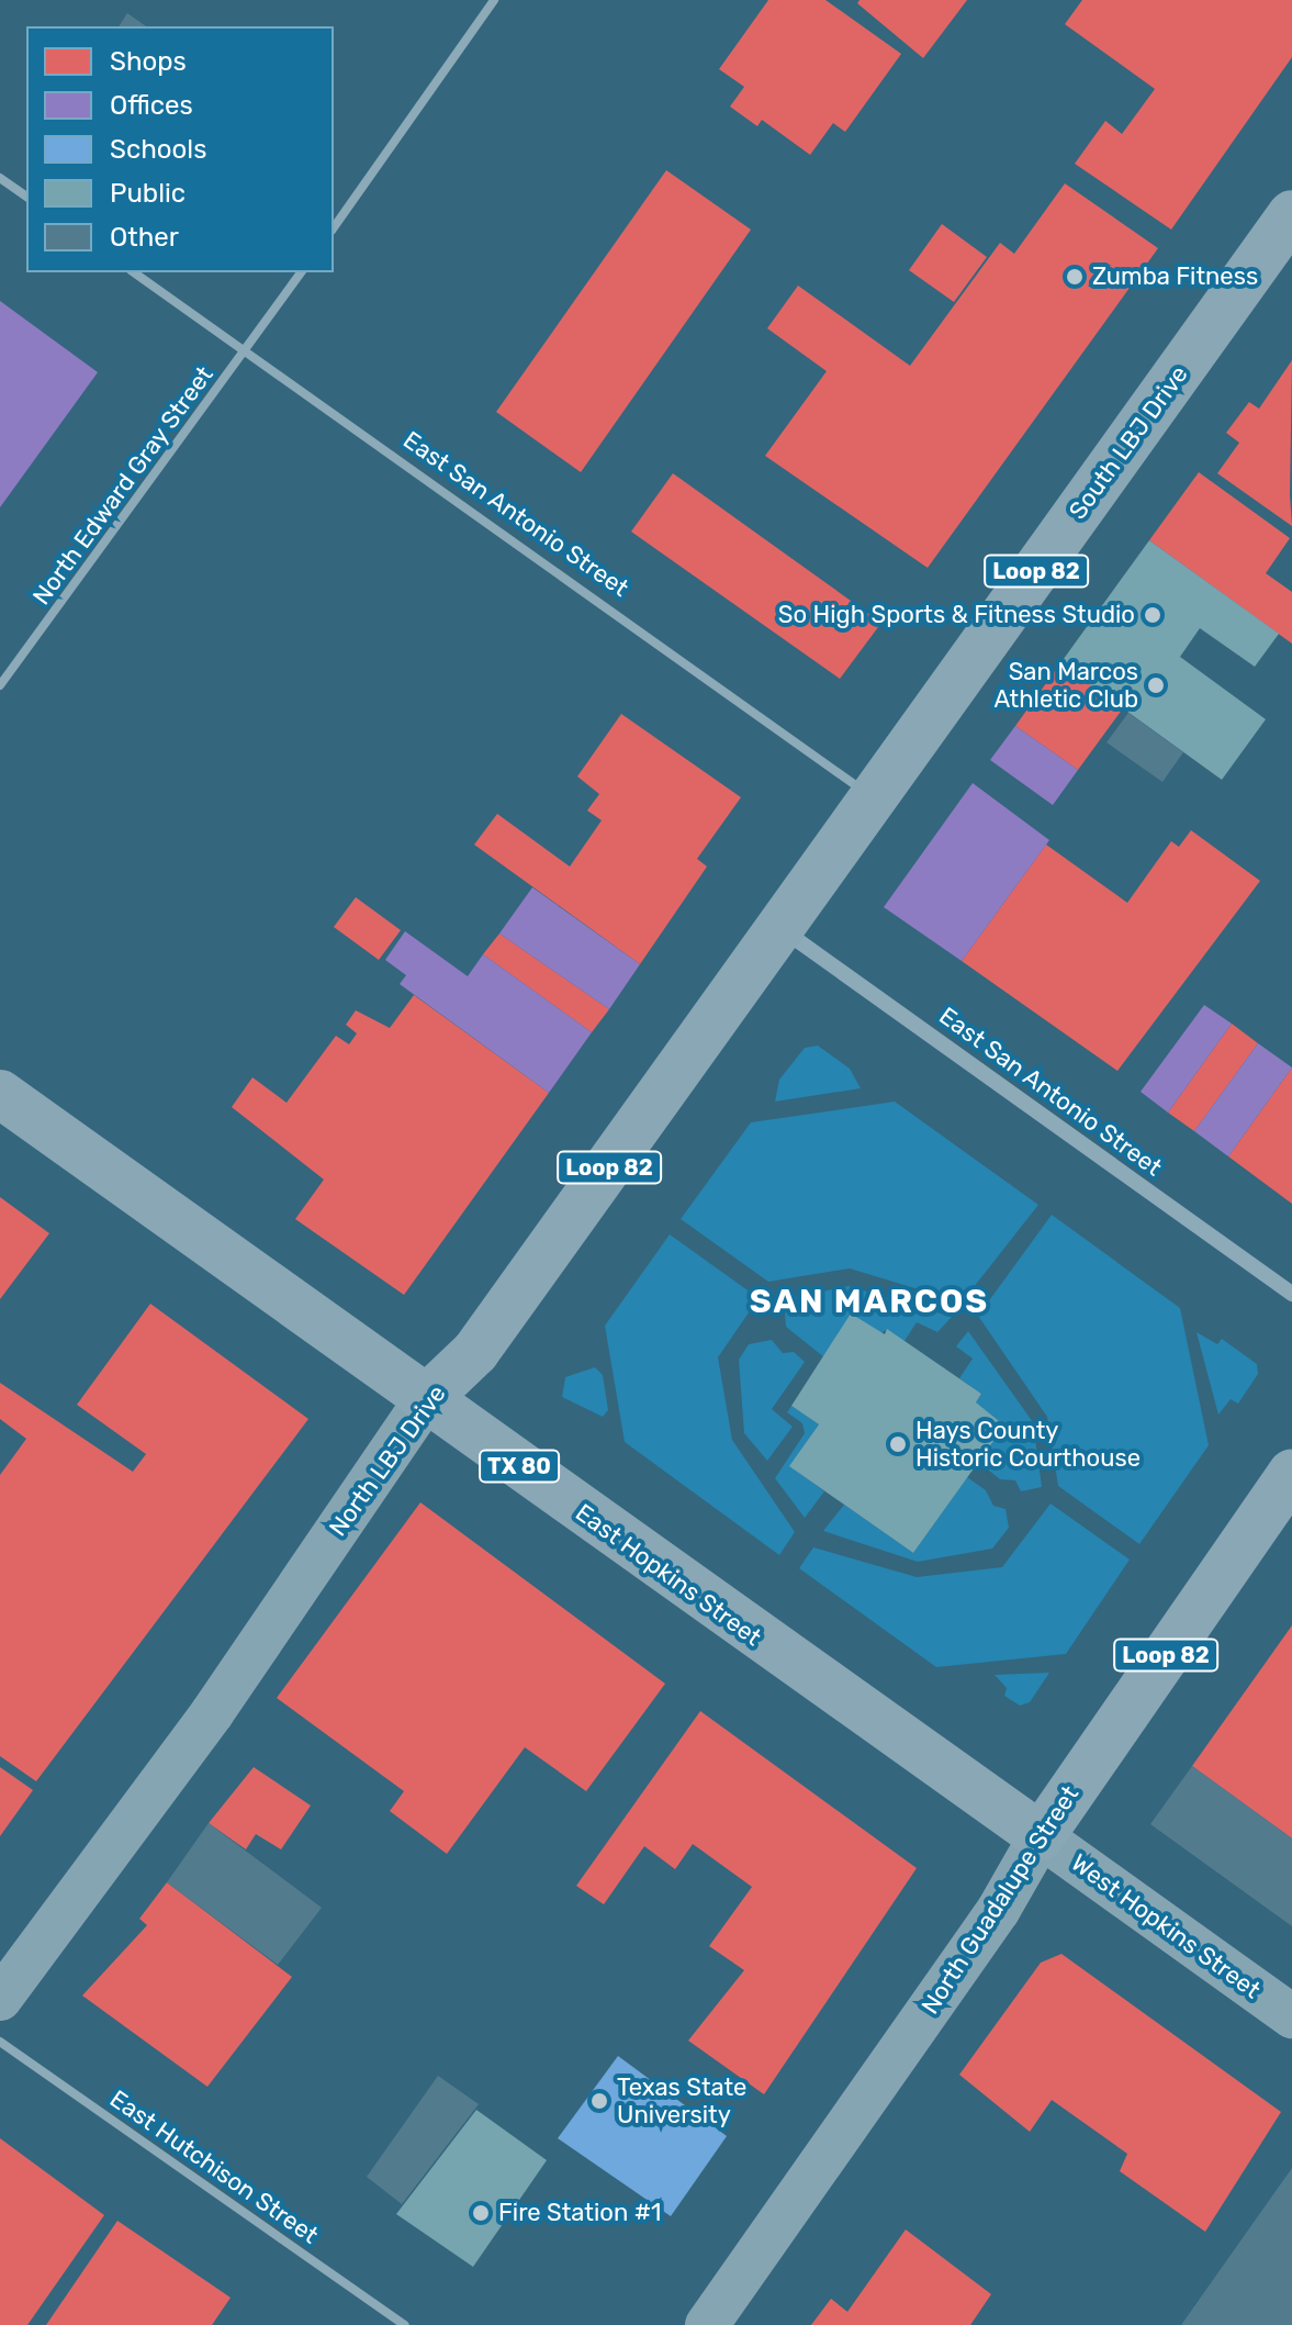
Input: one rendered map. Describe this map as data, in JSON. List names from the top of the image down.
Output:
{
  "streets": {
    "main road": [
      "South LBJ Drive",
      "Loop 82",
      "North LBJ Drive",
      "TX 80",
      "East Hopkins Street",
      "North Guadalupe Street",
      "West Hopkins Street"
    ],
    "street": ["North Edward Gray Street", "East San Antonio Street", "East Hutchison Street"]
  },
  "crossings": [
    ["South LBJ Drive", "East San Antonio Street"],
    ["South LBJ Drive", "North LBJ Drive"],
    ["North Edward Gray Street", "East San Antonio Street"],
    ["East San Antonio Street", "North LBJ Drive"],
    ["North LBJ Drive", "East Hopkins Street"],
    ["East Hopkins Street", "North Guadalupe Street"],
    ["East Hopkins Street", "West Hopkins Street"],
    ["North Guadalupe Street", "West Hopkins Street"]
  ],
  "districts": ["SAN MARCOS"],
  "places": [
    "Zumba Fitness",
    "So High Sports & Fitness Studio",
    "San Marcos Athletic Club",
    "Hays County Historic Courthouse",
    "Texas State University",
    "Fire Station #1"
  ],
  "legend": [
    "Shops",
    "Offices",
    "Schools",
    "Public",
    "Other"
  ]
}
